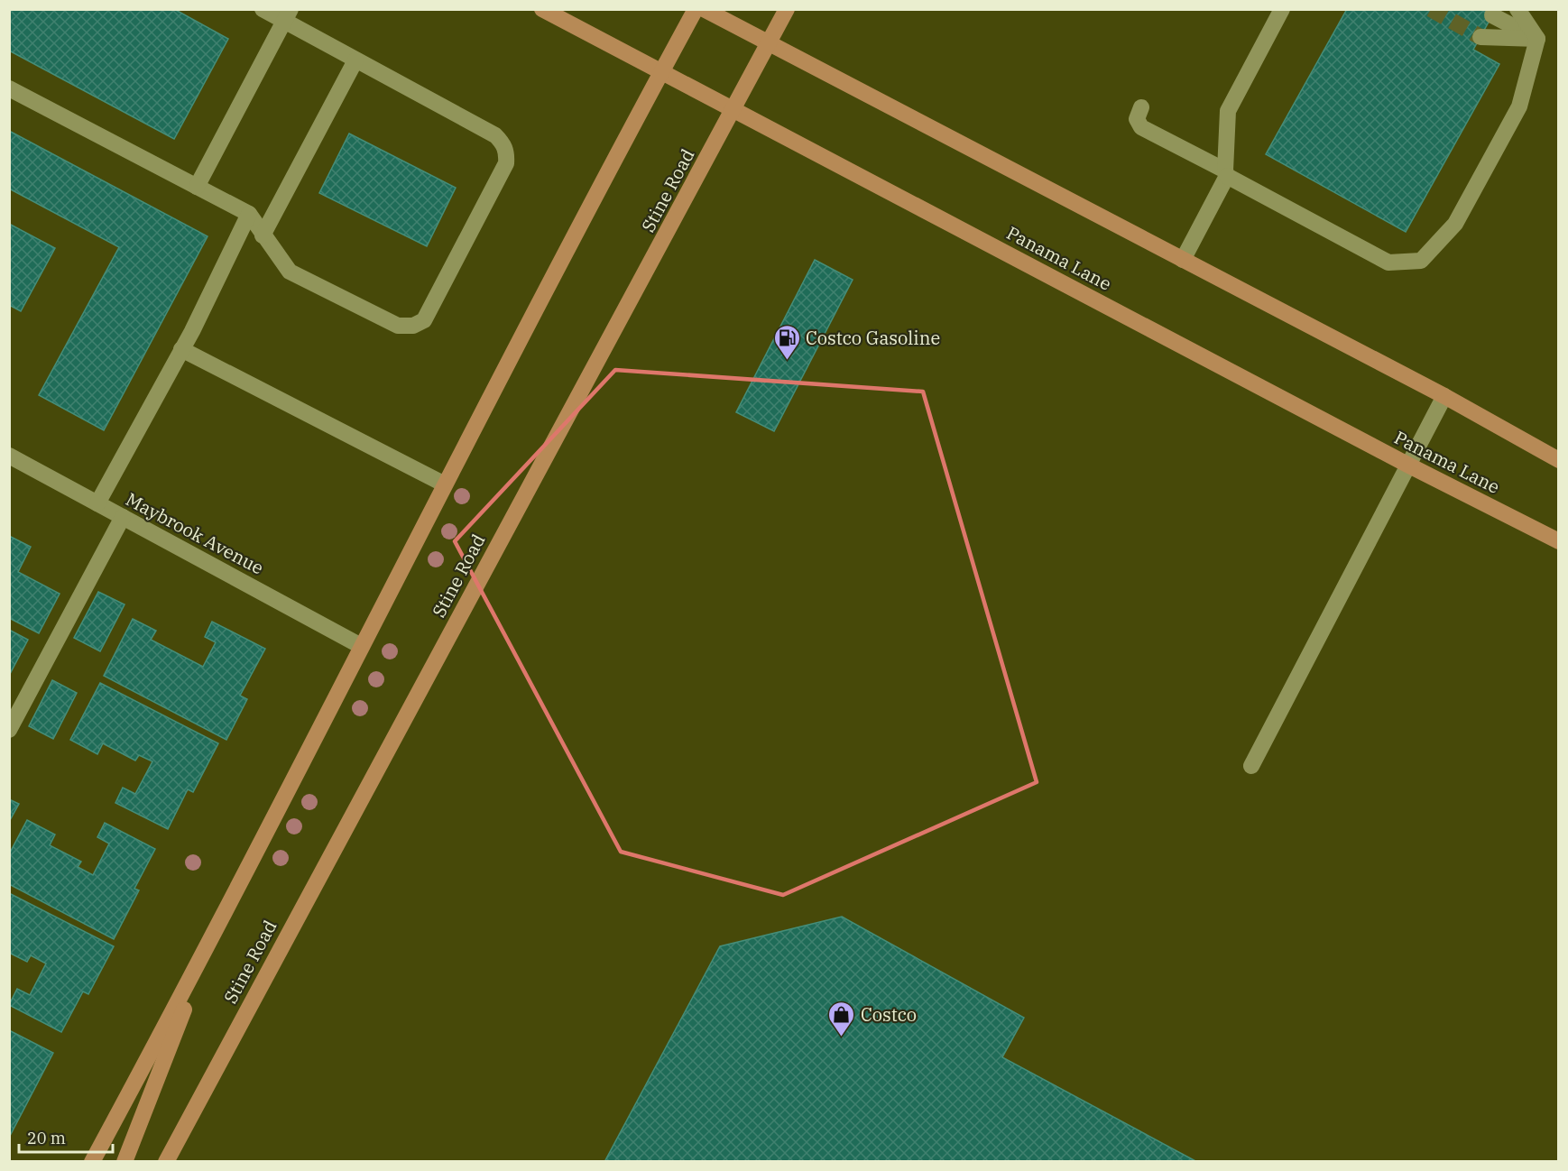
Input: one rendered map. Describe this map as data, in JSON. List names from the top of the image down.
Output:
{
  "streets": {
    "main road": ["Stine Road", "Panama Lane"],
    "street": ["Maybrook Avenue"]
  },
  "crossings": [
    ["Stine Road", "Panama Lane"]
  ],
  "places": {
    "fuel station": ["Costco Gasoline"],
    "shop": ["Costco"]
  },
  "scale_bar": "20 m"
}
